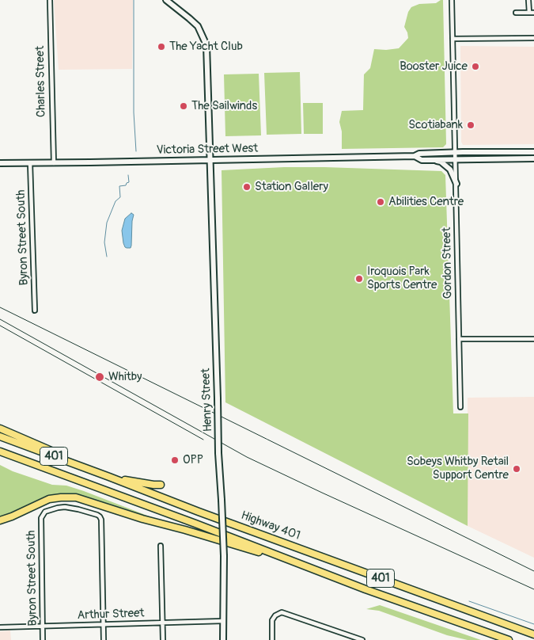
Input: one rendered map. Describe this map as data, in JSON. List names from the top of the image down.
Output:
{
  "streets": {
    "highway": ["401", "Highway 401"],
    "main road": ["Victoria Street West", "Henry Street"],
    "street": [
      "Charles Street",
      "Byron Street South",
      "Gordon Street",
      "Arthur Street"
    ]
  },
  "crossings": [
    ["Charles Street", "Victoria Street West"],
    ["Victoria Street West", "Byron Street South"],
    ["Victoria Street West", "Gordon Street"],
    ["Victoria Street West", "Henry Street"],
    ["Byron Street South", "Arthur Street"],
    ["Henry Street", "Arthur Street"]
  ],
  "places": [
    "The Yacht Club",
    "Booster Juice",
    "The Sailwinds",
    "Scotiabank",
    "Station Gallery",
    "Abilities Centre",
    "Iroquois Park Sports Centre",
    "Whitby",
    "OPP",
    "Sobeys Whitby Retail Support Centre"
  ]
}
